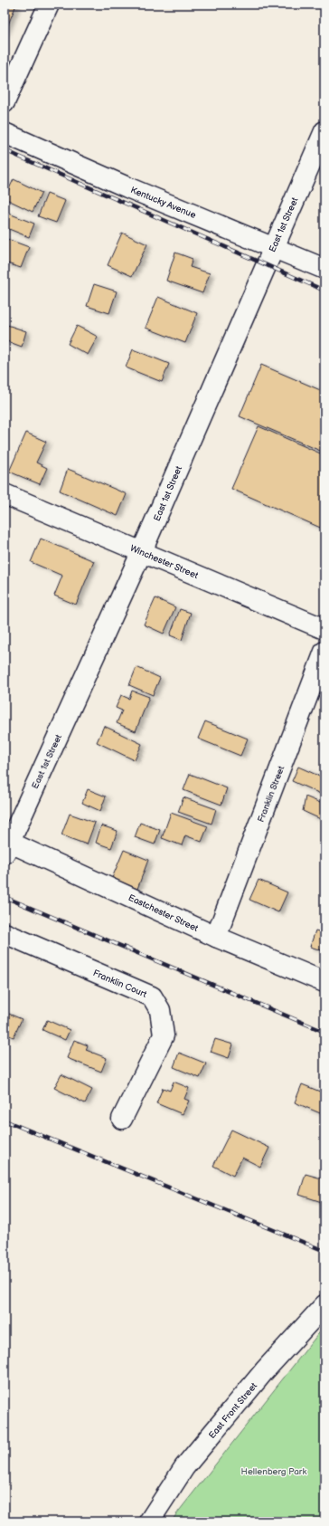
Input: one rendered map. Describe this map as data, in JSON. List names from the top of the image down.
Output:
{
  "streets": {
    "street": [
      "Kentucky Avenue",
      "East 1st Street",
      "Winchester Street",
      "Franklin Street",
      "Eastchester Street",
      "Franklin Court",
      "East Front Street"
    ]
  },
  "crossings": [
    ["Kentucky Avenue", "East 1st Street"],
    ["East 1st Street", "Winchester Street"],
    ["East 1st Street", "Eastchester Street"],
    ["Franklin Street", "Eastchester Street"]
  ],
  "parks": ["Hellenberg Park"]
}
